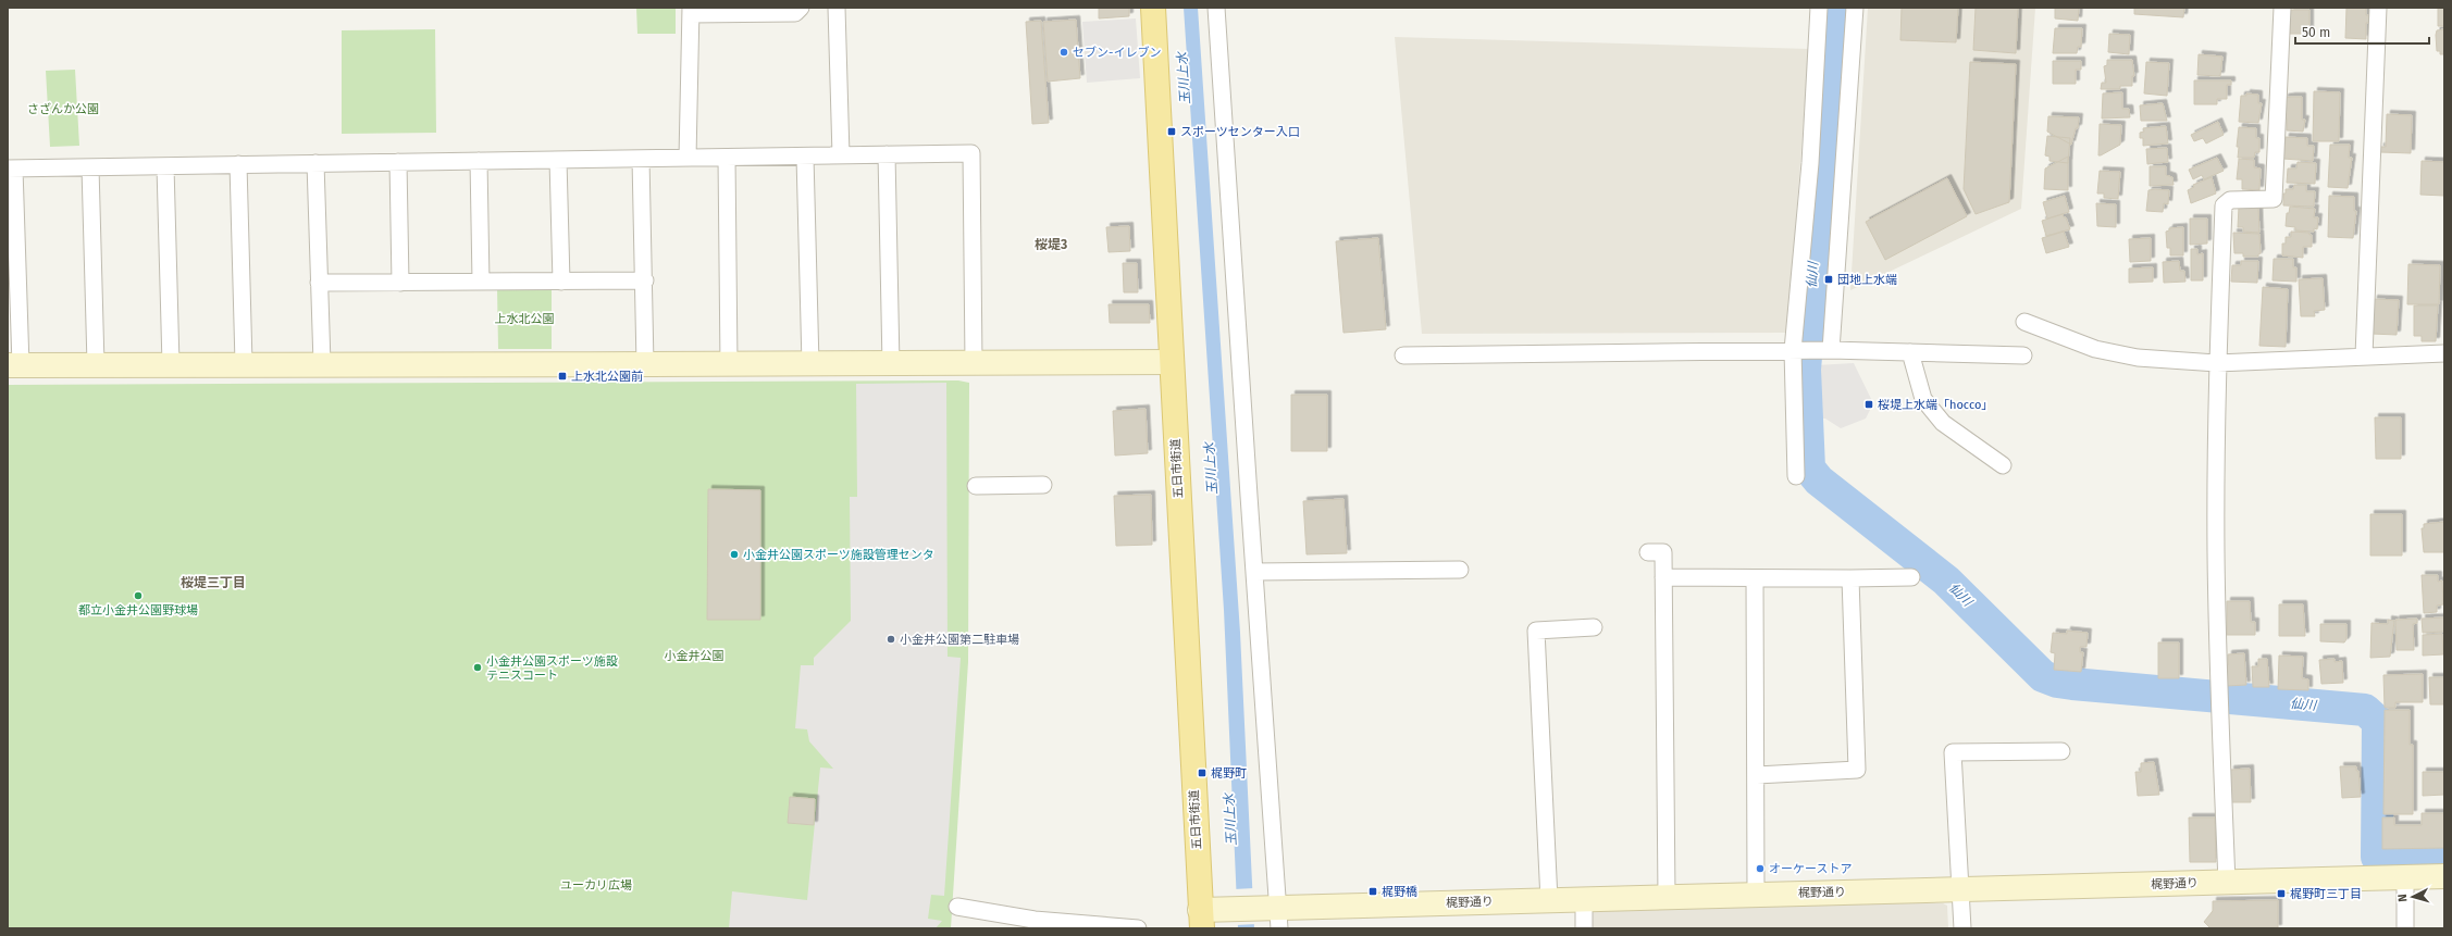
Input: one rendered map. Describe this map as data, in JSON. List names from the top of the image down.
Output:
{
  "streets": {
    "main road": ["五日市街道"],
    "street": ["梶野通り"]
  },
  "crossings": [
    ["五日市街道", "梶野通り"]
  ],
  "districts": ["桜堤3", "桜堤三丁目"],
  "water": ["玉川上水", "仙川"],
  "parks": [
    "さざんか公園",
    "上水北公園",
    "小金井公園",
    "ユーカリ広場"
  ],
  "places": {
    "other": [
      "セブン-イレブン",
      "小金井公園スポーツ施設管理センタ",
      "都立小金井公園野球場",
      "小金井公園第二駐車場",
      "小金井公園スポーツ施設 テニスコート",
      "オーケーストア"
    ],
    "transit": [
      "スポーツセンター入口",
      "団地上水端",
      "上水北公園前",
      "桜堤上水端「hocco」",
      "梶野町",
      "梶野橋",
      "梶野町三丁目"
    ]
  },
  "scale_bar": "50 m",
  "north": "left"
}
